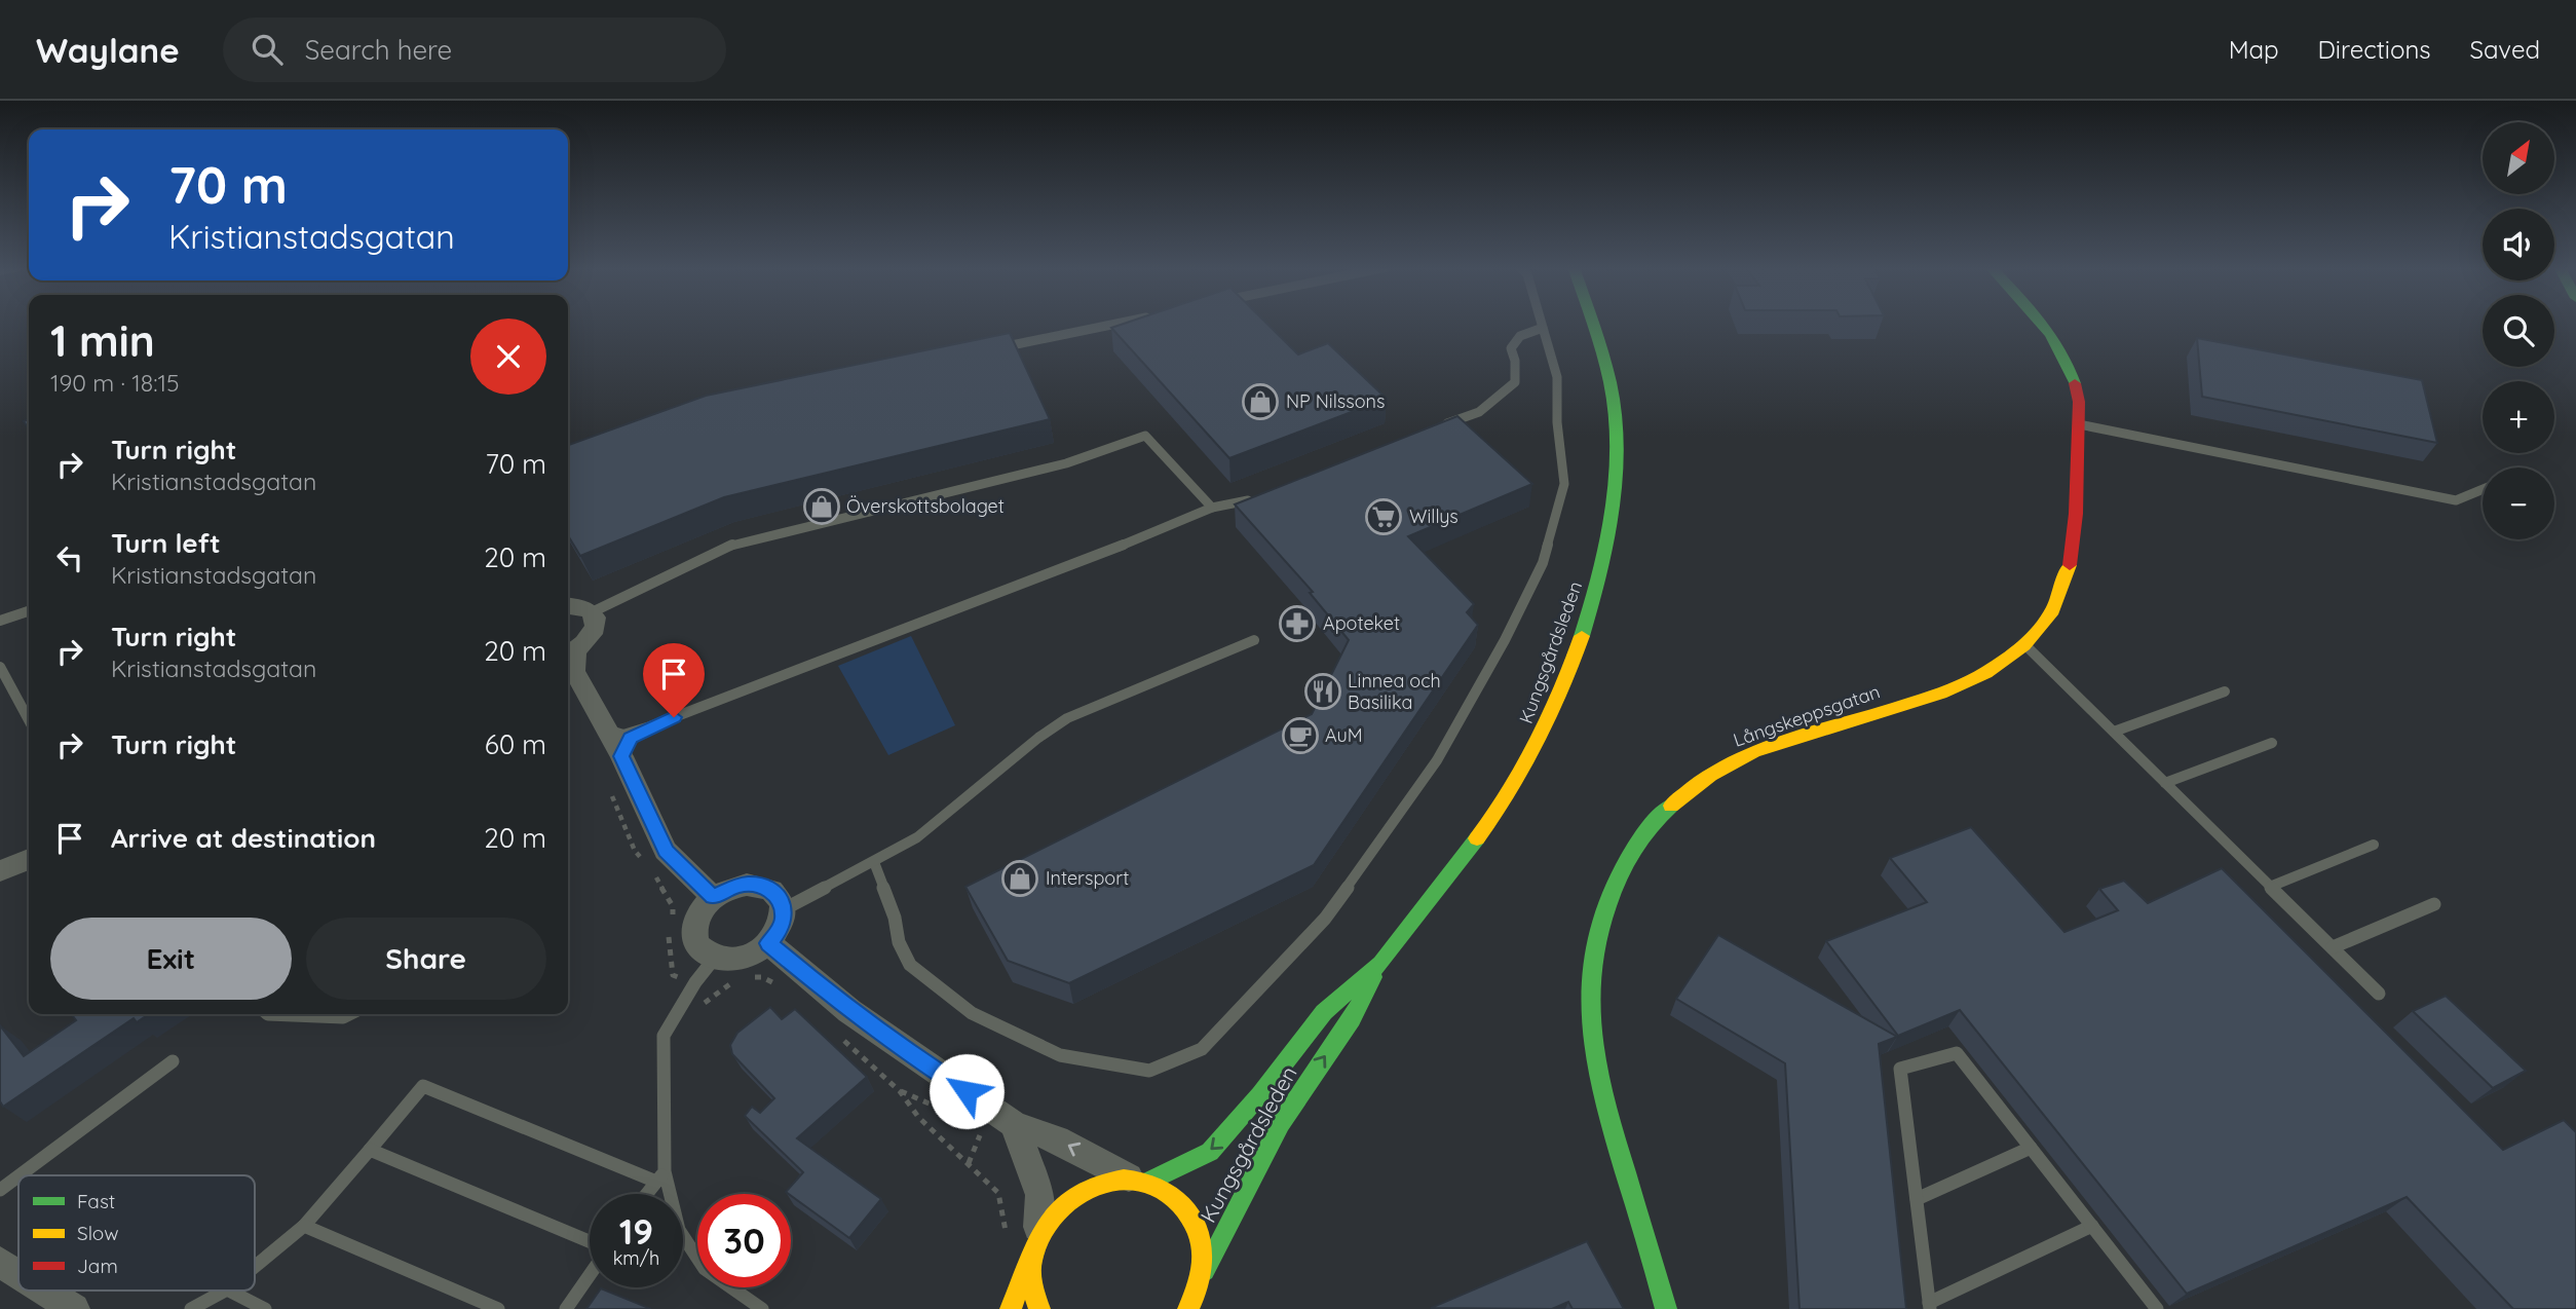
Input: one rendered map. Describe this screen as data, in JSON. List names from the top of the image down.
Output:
{
  "streets": {
    "main road": ["Kungsgårdsleden", "Långskeppsgatan"]
  },
  "places": {
    "shop": ["NP Nilssons", "Överskottsbolaget", "Intersport"],
    "supermarket": ["Willys"],
    "pharmacy": ["Apoteket"],
    "restaurant": ["Linnea och Basilika"],
    "cafe": ["AuM"]
  },
  "legend": ["Fast", "Slow", "Jam"],
  "north": "top right",
  "page": {
    "header": "Waylane",
    "search": "Search here",
    "nav": ["Map", "Directions", "Saved"],
    "map_buttons": ["+", "−"],
    "turn": ["70 m", "Kristianstadsgatan"],
    "heading": ["1 min", "190 m · 18:15"],
    "list": [
      {
        "name": "Turn right",
        "note": "Kristianstadsgatan",
        "value": "70 m"
      },
      {
        "name": "Turn left",
        "note": "Kristianstadsgatan",
        "value": "20 m"
      },
      {
        "name": "Turn right",
        "note": "Kristianstadsgatan",
        "value": "20 m"
      },
      {
        "name": "Turn right",
        "value": "60 m"
      },
      {
        "name": "Arrive at destination",
        "value": "20 m"
      }
    ],
    "buttons": ["Exit", "Share"],
    "speed": "19 km/h",
    "limit": "30"
  }
}
